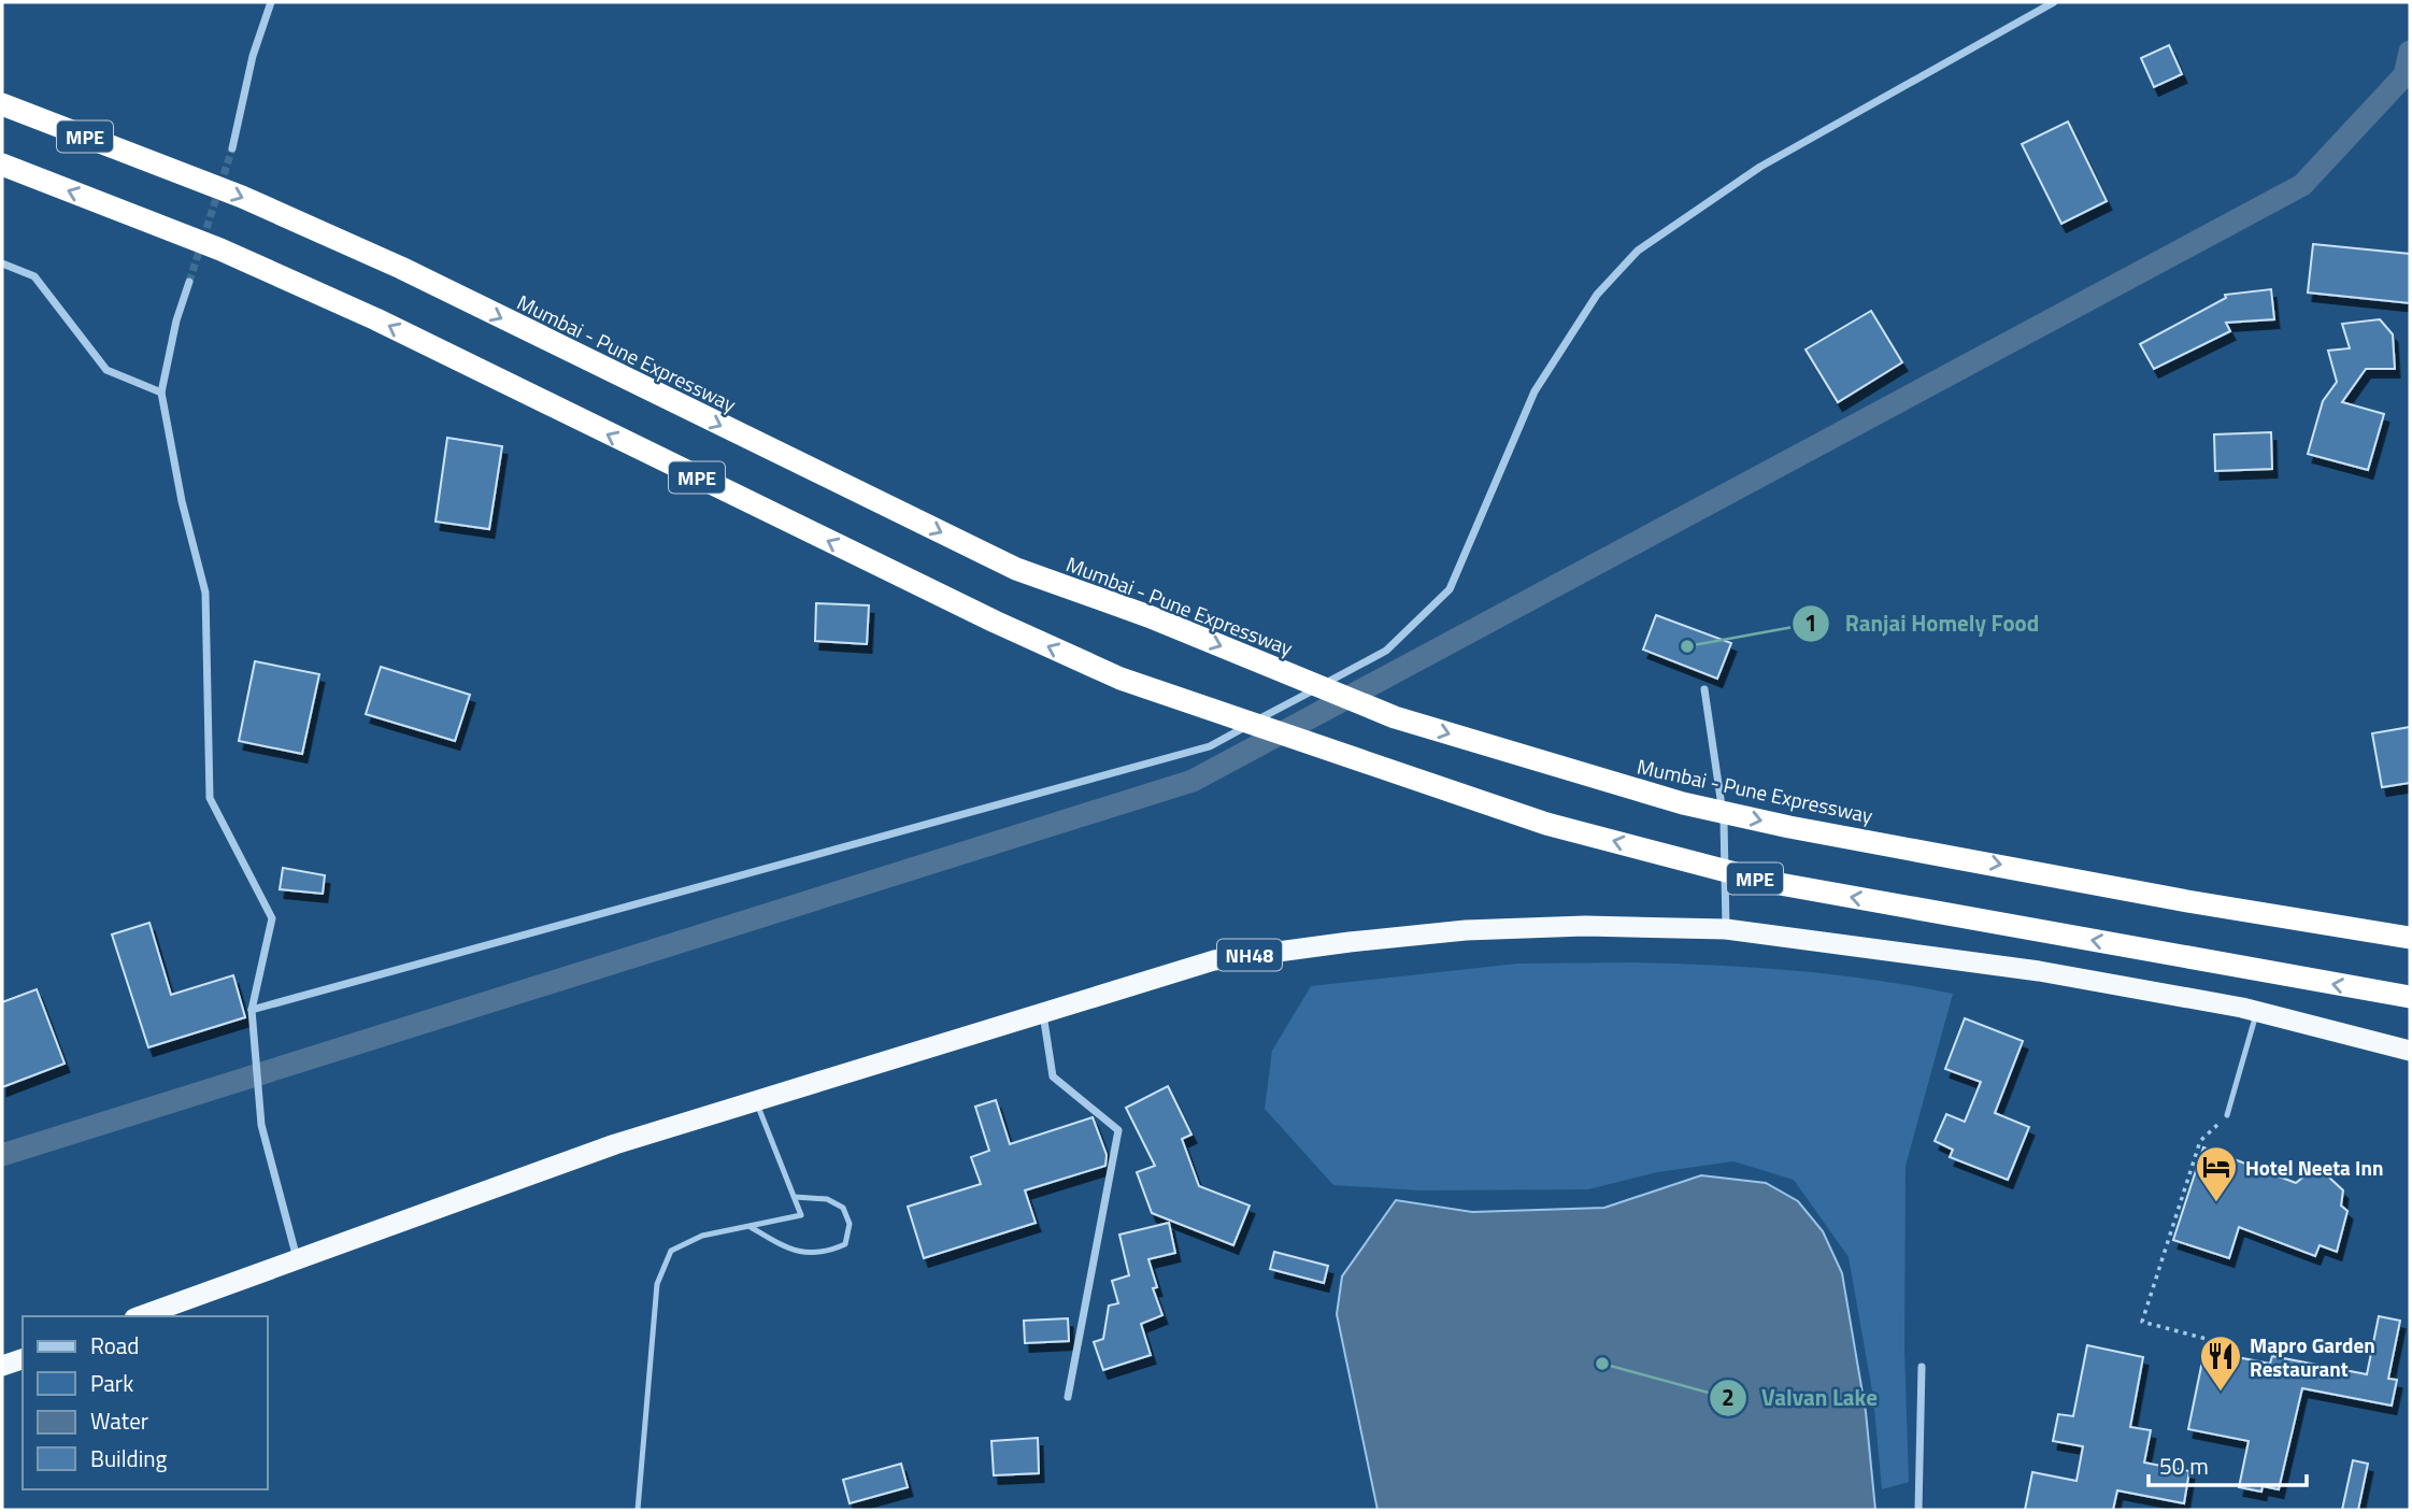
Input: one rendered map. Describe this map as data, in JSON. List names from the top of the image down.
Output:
{
  "streets": {
    "highway": ["MPE", "Mumbai - Pune Expressway", "NH48"]
  },
  "places": {
    "other": ["Ranjai Homely Food", "Valvan Lake"],
    "hotel": ["Hotel Neeta Inn"],
    "restaurant": ["Mapro Garden Restaurant"]
  },
  "legend": [
    "Road",
    "Park",
    "Water",
    "Building"
  ],
  "scale_bar": "50 m"
}
